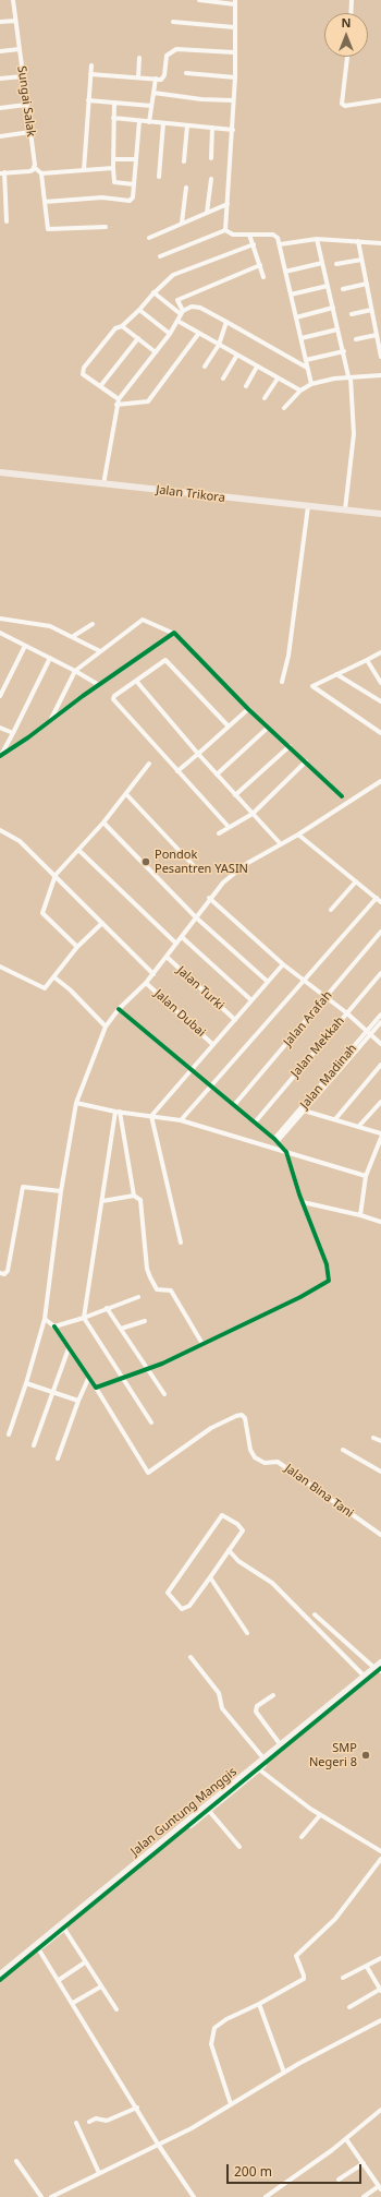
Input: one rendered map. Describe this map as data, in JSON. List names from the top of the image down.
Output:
{
  "streets": {
    "main road": ["Jalan Trikora"],
    "street": [
      "Sungai Salak",
      "Jalan Turki",
      "Jalan Dubai",
      "Jalan Arafah",
      "Jalan Mekkah",
      "Jalan Madinah",
      "Jalan Bina Tani",
      "Jalan Guntung Manggis"
    ]
  },
  "places": ["Pondok Pesantren YASIN", "SMP Negeri 8"],
  "scale_bar": "200 m",
  "north": "top"
}
